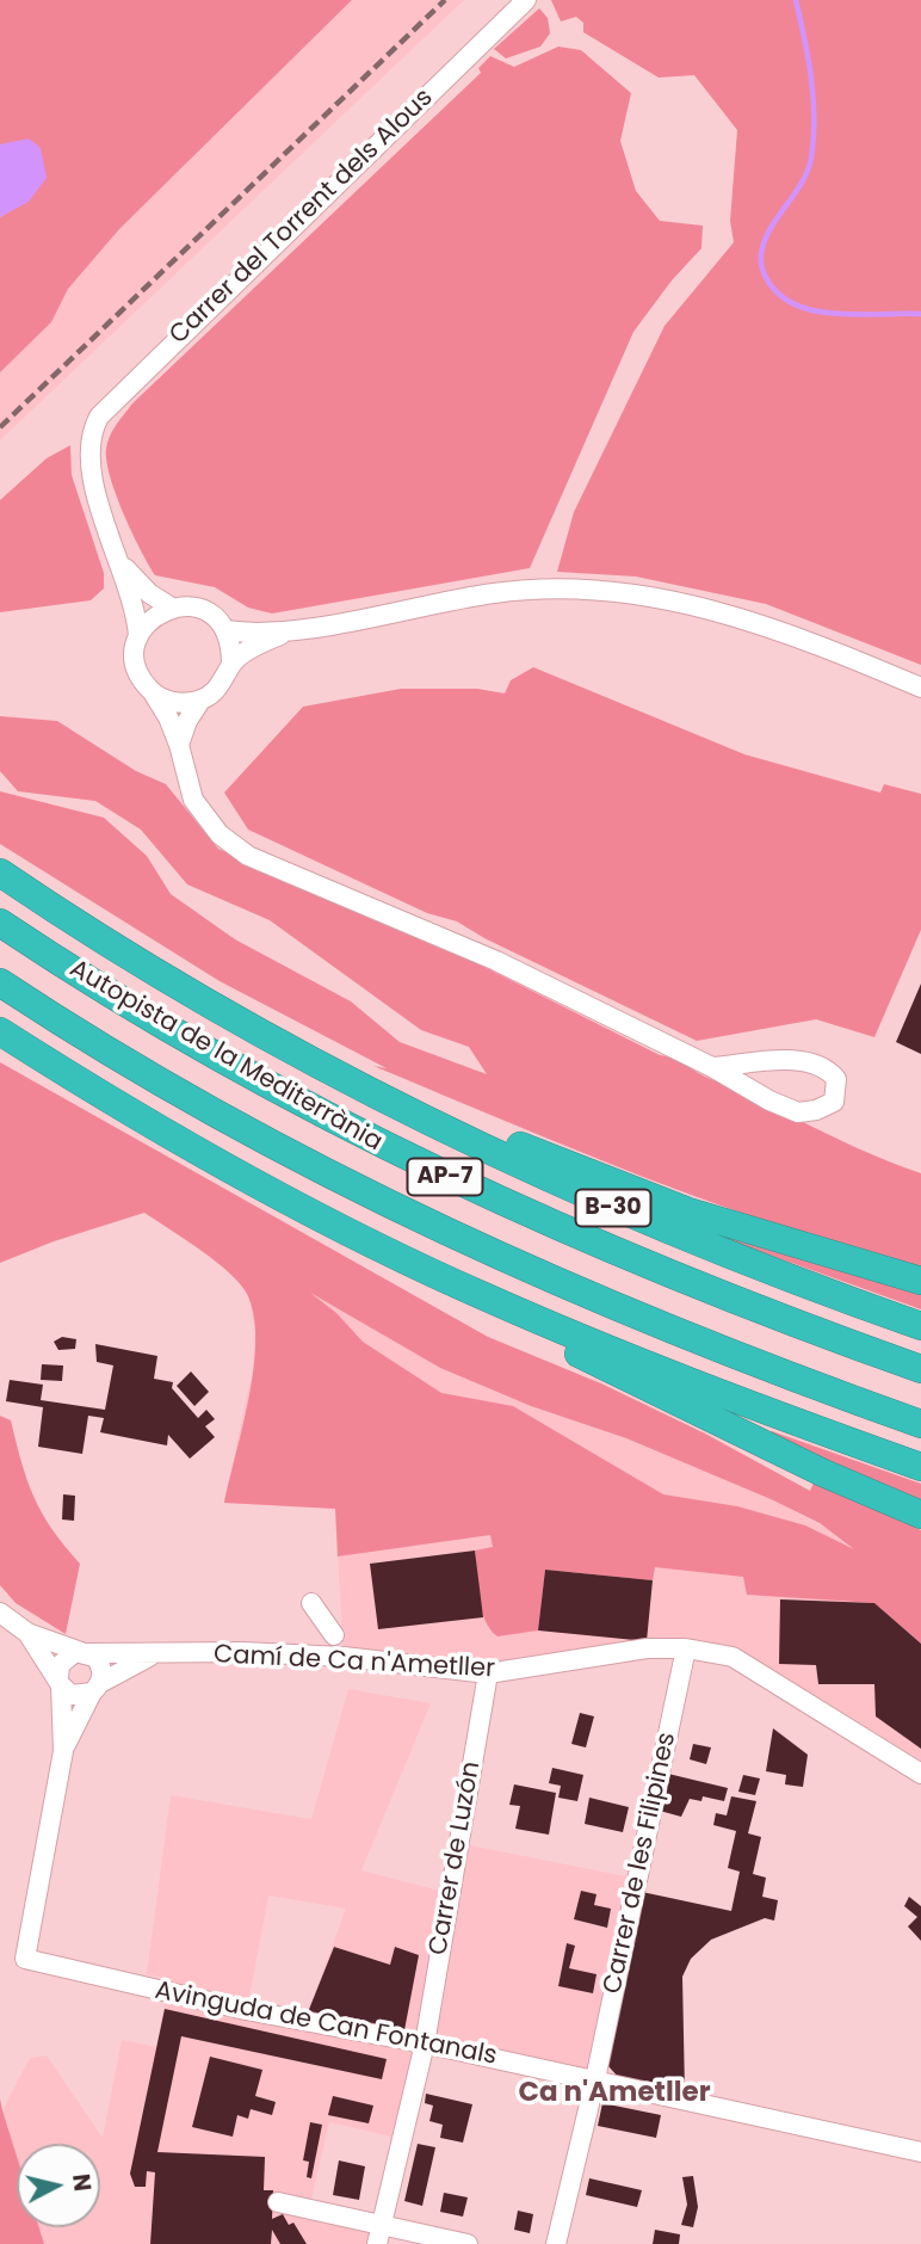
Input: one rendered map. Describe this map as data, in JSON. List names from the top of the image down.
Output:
{
  "streets": {
    "highway": ["Autopista de la Mediterrània", "AP-7", "B-30"],
    "street": [
      "Carrer del Torrent dels Alous",
      "Camí de Ca n'Ametller",
      "Carrer de Luzón",
      "Carrer de les Filipines",
      "Avinguda de Can Fontanals"
    ]
  },
  "crossings": [
    ["Camí de Ca n'Ametller", "Carrer de Luzón"],
    ["Camí de Ca n'Ametller", "Carrer de les Filipines"],
    ["Carrer de Luzón", "Avinguda de Can Fontanals"],
    ["Carrer de les Filipines", "Avinguda de Can Fontanals"]
  ],
  "districts": ["Ca n'Ametller"],
  "north": "right"
}
